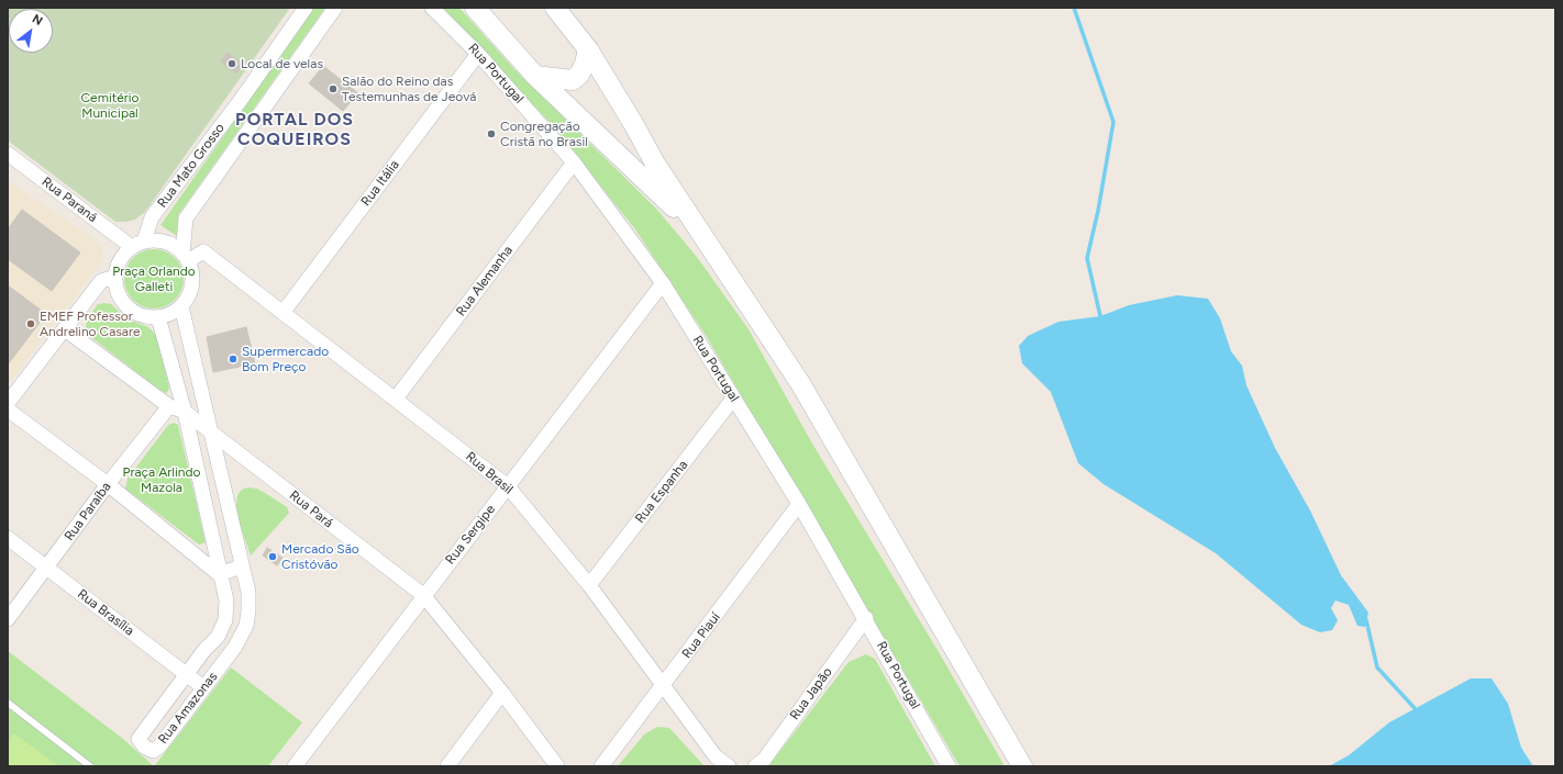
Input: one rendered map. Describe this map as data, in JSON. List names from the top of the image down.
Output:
{
  "streets": {
    "street": [
      "Rua Portugal",
      "Rua Mato Grosso",
      "Rua Itália",
      "Rua Paraná",
      "Rua Alemanha",
      "Rua Brasil",
      "Rua Espanha",
      "Rua Pará",
      "Rua Paraíba",
      "Rua Sergipe",
      "Rua Brasília",
      "Rua Piauí",
      "Rua Japão",
      "Rua Amazonas"
    ]
  },
  "crossings": [
    ["Rua Portugal", "Rua Itália"],
    ["Rua Portugal", "Rua Alemanha"],
    ["Rua Portugal", "Rua Espanha"],
    ["Rua Portugal", "Rua Sergipe"],
    ["Rua Portugal", "Rua Piauí"],
    ["Rua Portugal", "Rua Japão"],
    ["Rua Mato Grosso", "Rua Paraná"],
    ["Rua Mato Grosso", "Rua Brasil"],
    ["Rua Mato Grosso", "Rua Amazonas"],
    ["Rua Itália", "Rua Brasil"],
    ["Rua Paraná", "Rua Brasil"],
    ["Rua Paraná", "Rua Amazonas"],
    ["Rua Alemanha", "Rua Brasil"],
    ["Rua Brasil", "Rua Espanha"],
    ["Rua Brasil", "Rua Sergipe"],
    ["Rua Brasil", "Rua Piauí"],
    ["Rua Brasil", "Rua Amazonas"],
    ["Rua Pará", "Rua Paraíba"],
    ["Rua Pará", "Rua Sergipe"],
    ["Rua Pará", "Rua Amazonas"],
    ["Rua Paraíba", "Rua Brasília"],
    ["Rua Brasília", "Rua Amazonas"]
  ],
  "districts": ["PORTAL DOS COQUEIROS"],
  "parks": ["Cemitério Municipal", "Praça Orlando Galleti", "Praça Arlindo Mazola"],
  "places": [
    "Local de velas",
    "Salão do Reino das Testemunhas de Jeová",
    "Congregação Cristã no Brasil",
    "EMEF Professor Andrelino Casare",
    "Supermercado Bom Preço",
    "Mercado São Cristóvão"
  ],
  "north": "top right"
}
